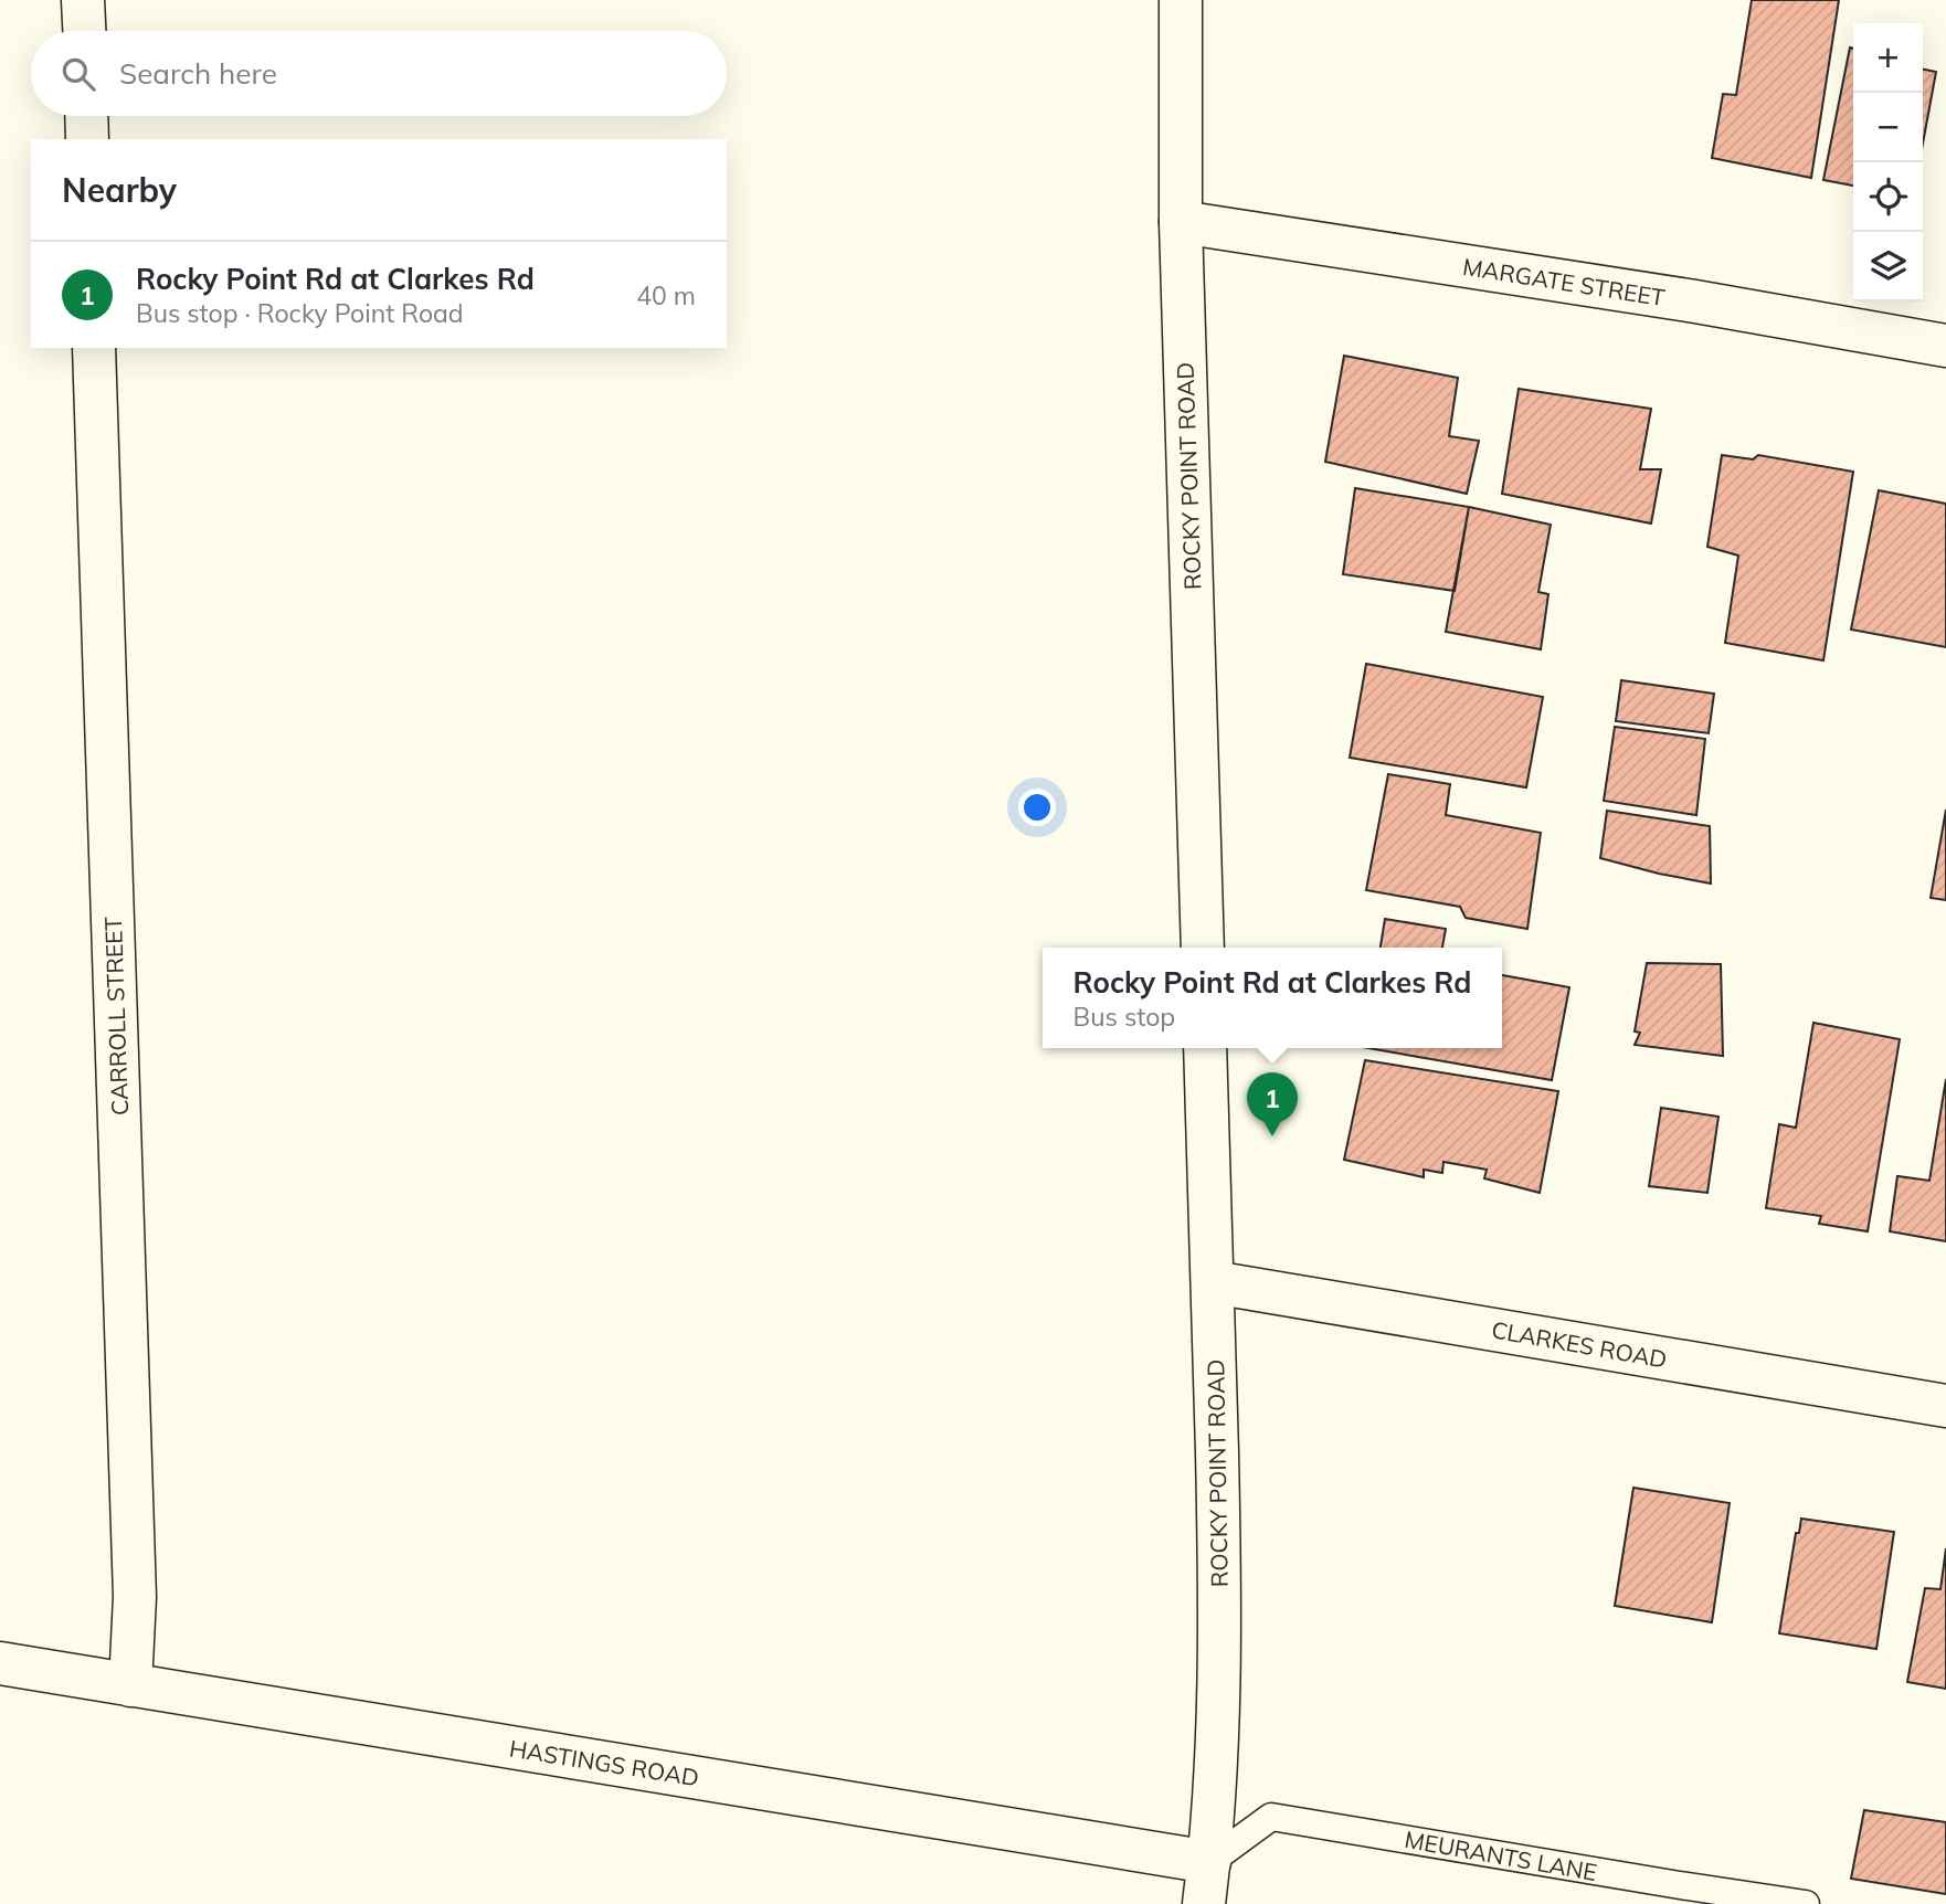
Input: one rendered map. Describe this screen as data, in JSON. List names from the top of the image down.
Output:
{
  "streets": {
    "street": [
      "MARGATE STREET",
      "ROCKY POINT ROAD",
      "CARROLL STREET",
      "CLARKES ROAD",
      "HASTINGS ROAD"
    ],
    "lane": ["MEURANTS LANE"]
  },
  "crossings": [
    ["MARGATE STREET", "ROCKY POINT ROAD"],
    ["ROCKY POINT ROAD", "CLARKES ROAD"],
    ["ROCKY POINT ROAD", "HASTINGS ROAD"],
    ["ROCKY POINT ROAD", "MEURANTS LANE"],
    ["CARROLL STREET", "HASTINGS ROAD"],
    ["HASTINGS ROAD", "MEURANTS LANE"]
  ],
  "page": {
    "map_buttons": ["+", "−"],
    "search": "Search here",
    "heading": "Nearby",
    "list": [
      {
        "mark": "1",
        "name": "Rocky Point Rd at Clarkes Rd",
        "note": "Bus stop · Rocky Point Road",
        "value": "40 m"
      }
    ],
    "popup": ["Rocky Point Rd at Clarkes Rd", "Bus stop"],
    "pins": "1"
  }
}
